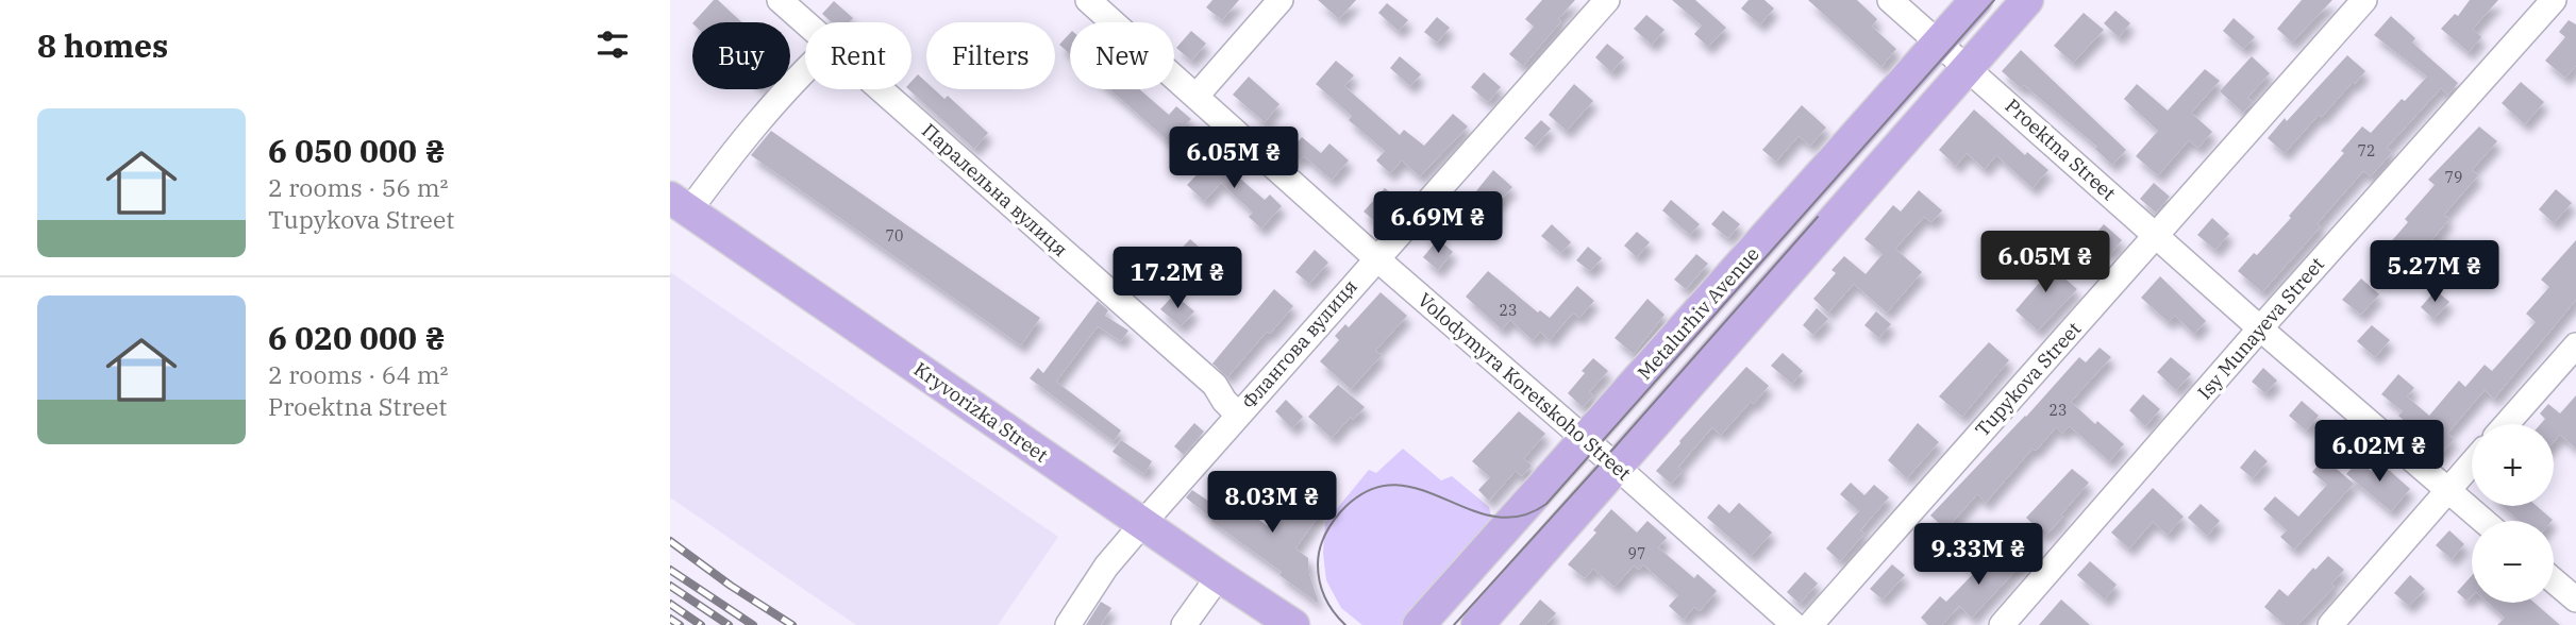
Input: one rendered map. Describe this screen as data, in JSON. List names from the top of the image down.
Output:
{
  "streets": {
    "main road": ["Metalurhiv Avenue", "Kryvorizka Street"],
    "street": [
      "Proektna Street",
      "Паралельна вулиця",
      "Isy Munayeva Street",
      "Флангова вулиця",
      "Tupykova Street",
      "Volodymyra Koretskoho Street"
    ]
  },
  "crossings": [
    ["Proektna Street", "Metalurhiv Avenue"],
    ["Proektna Street", "Isy Munayeva Street"],
    ["Proektna Street", "Tupykova Street"],
    ["Паралельна вулиця", "Флангова вулиця"],
    ["Metalurhiv Avenue", "Volodymyra Koretskoho Street"],
    ["Флангова вулиця", "Volodymyra Koretskoho Street"],
    ["Флангова вулиця", "Kryvorizka Street"]
  ],
  "house_numbers": [
    "72",
    "79",
    "70",
    "23",
    "23",
    "97"
  ],
  "page": {
    "heading": "8 homes",
    "chip": [
      "Buy",
      "Rent",
      "Filters",
      "New"
    ],
    "list": [
      {
        "name": "6 050 000 ₴",
        "note": "2 rooms · 56 m² · Tupykova Street"
      },
      {
        "name": "6 020 000 ₴",
        "note": "2 rooms · 64 m² · Proektna Street"
      }
    ],
    "price": [
      "6.05M ₴",
      "6.69M ₴",
      "6.05M ₴",
      "5.27M ₴",
      "17.2M ₴",
      "6.02M ₴",
      "8.03M ₴",
      "9.33M ₴"
    ],
    "map_buttons": ["+", "−"]
  }
}
